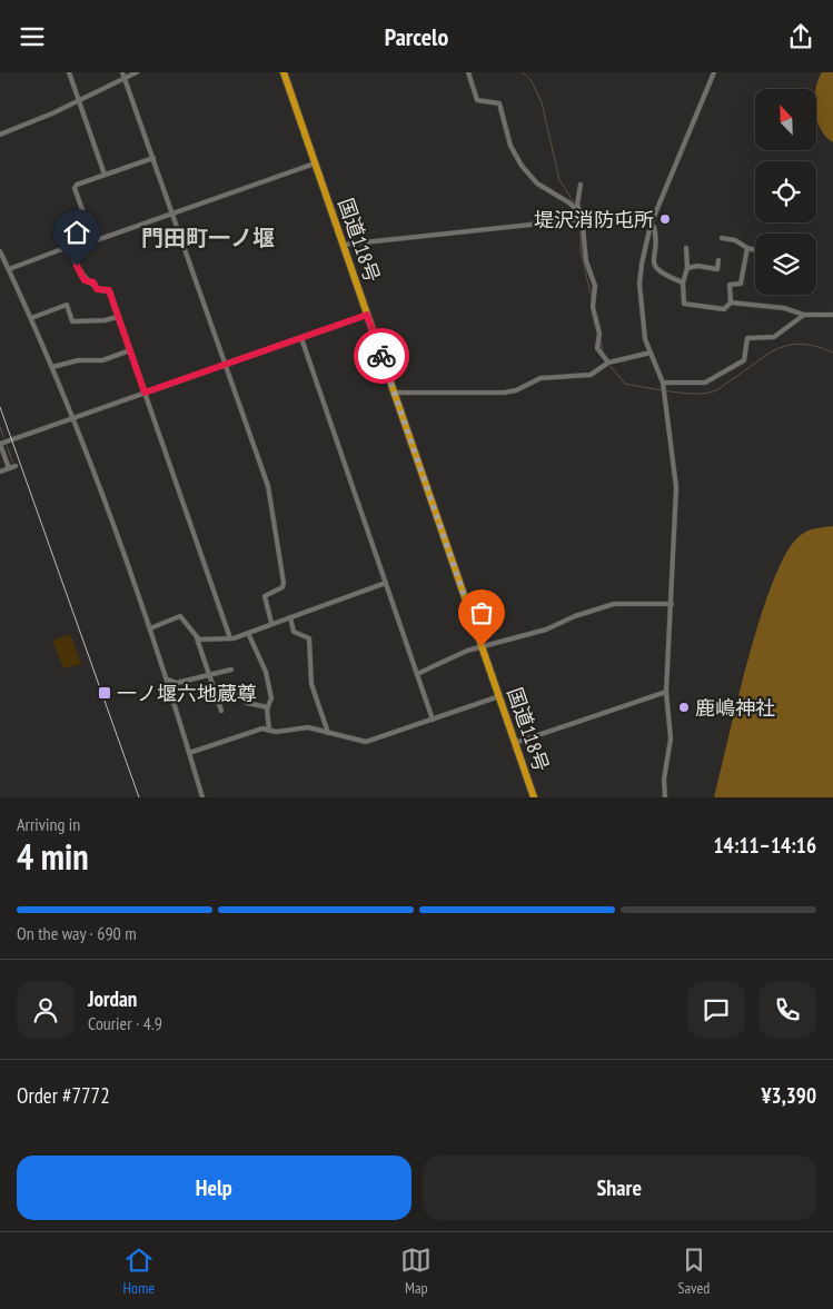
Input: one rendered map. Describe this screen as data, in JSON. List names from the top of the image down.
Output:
{
  "streets": {
    "highway": ["国道118号"]
  },
  "districts": ["門田町一ノ堰"],
  "places": {
    "other": ["堤沢消防屯所", "鹿嶋神社"],
    "transit": ["一ノ堰六地蔵尊"]
  },
  "north": "top left",
  "page": {
    "header": "Parcelo",
    "heading": ["4 min", "Arriving in", "14:11–14:16"],
    "panel": [
      "Jordan",
      "Courier · 4.9",
      "Order #7772",
      "¥3,390"
    ],
    "bar": "On the way · 690 m",
    "buttons": ["Help", "Share"],
    "tabs": ["Home", "Map", "Saved"]
  }
}
